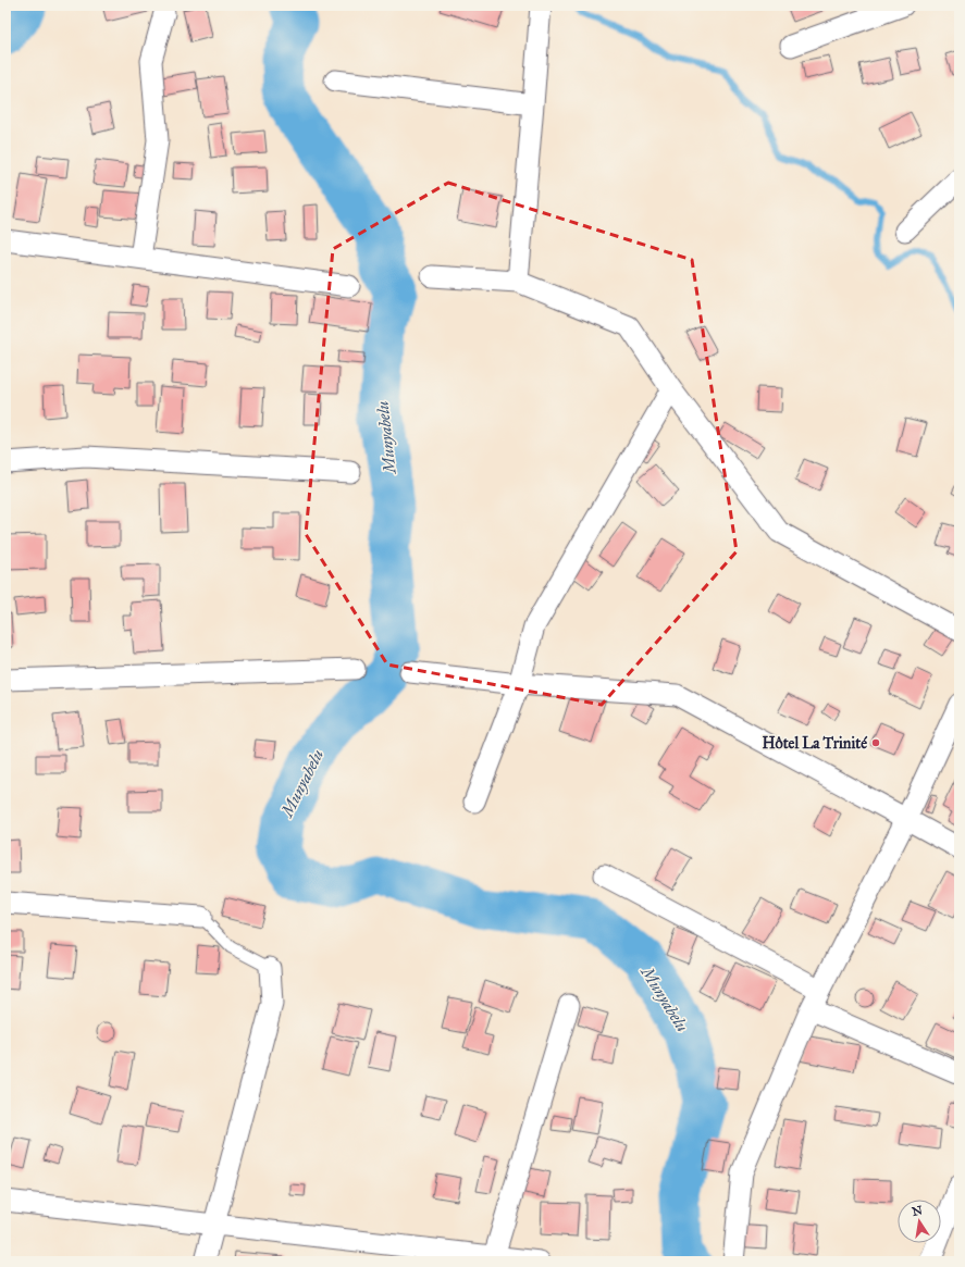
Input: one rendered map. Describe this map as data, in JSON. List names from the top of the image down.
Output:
{
  "water": ["Munyabelu"],
  "places": ["Hôtel La Trinité"],
  "north": "top"
}
